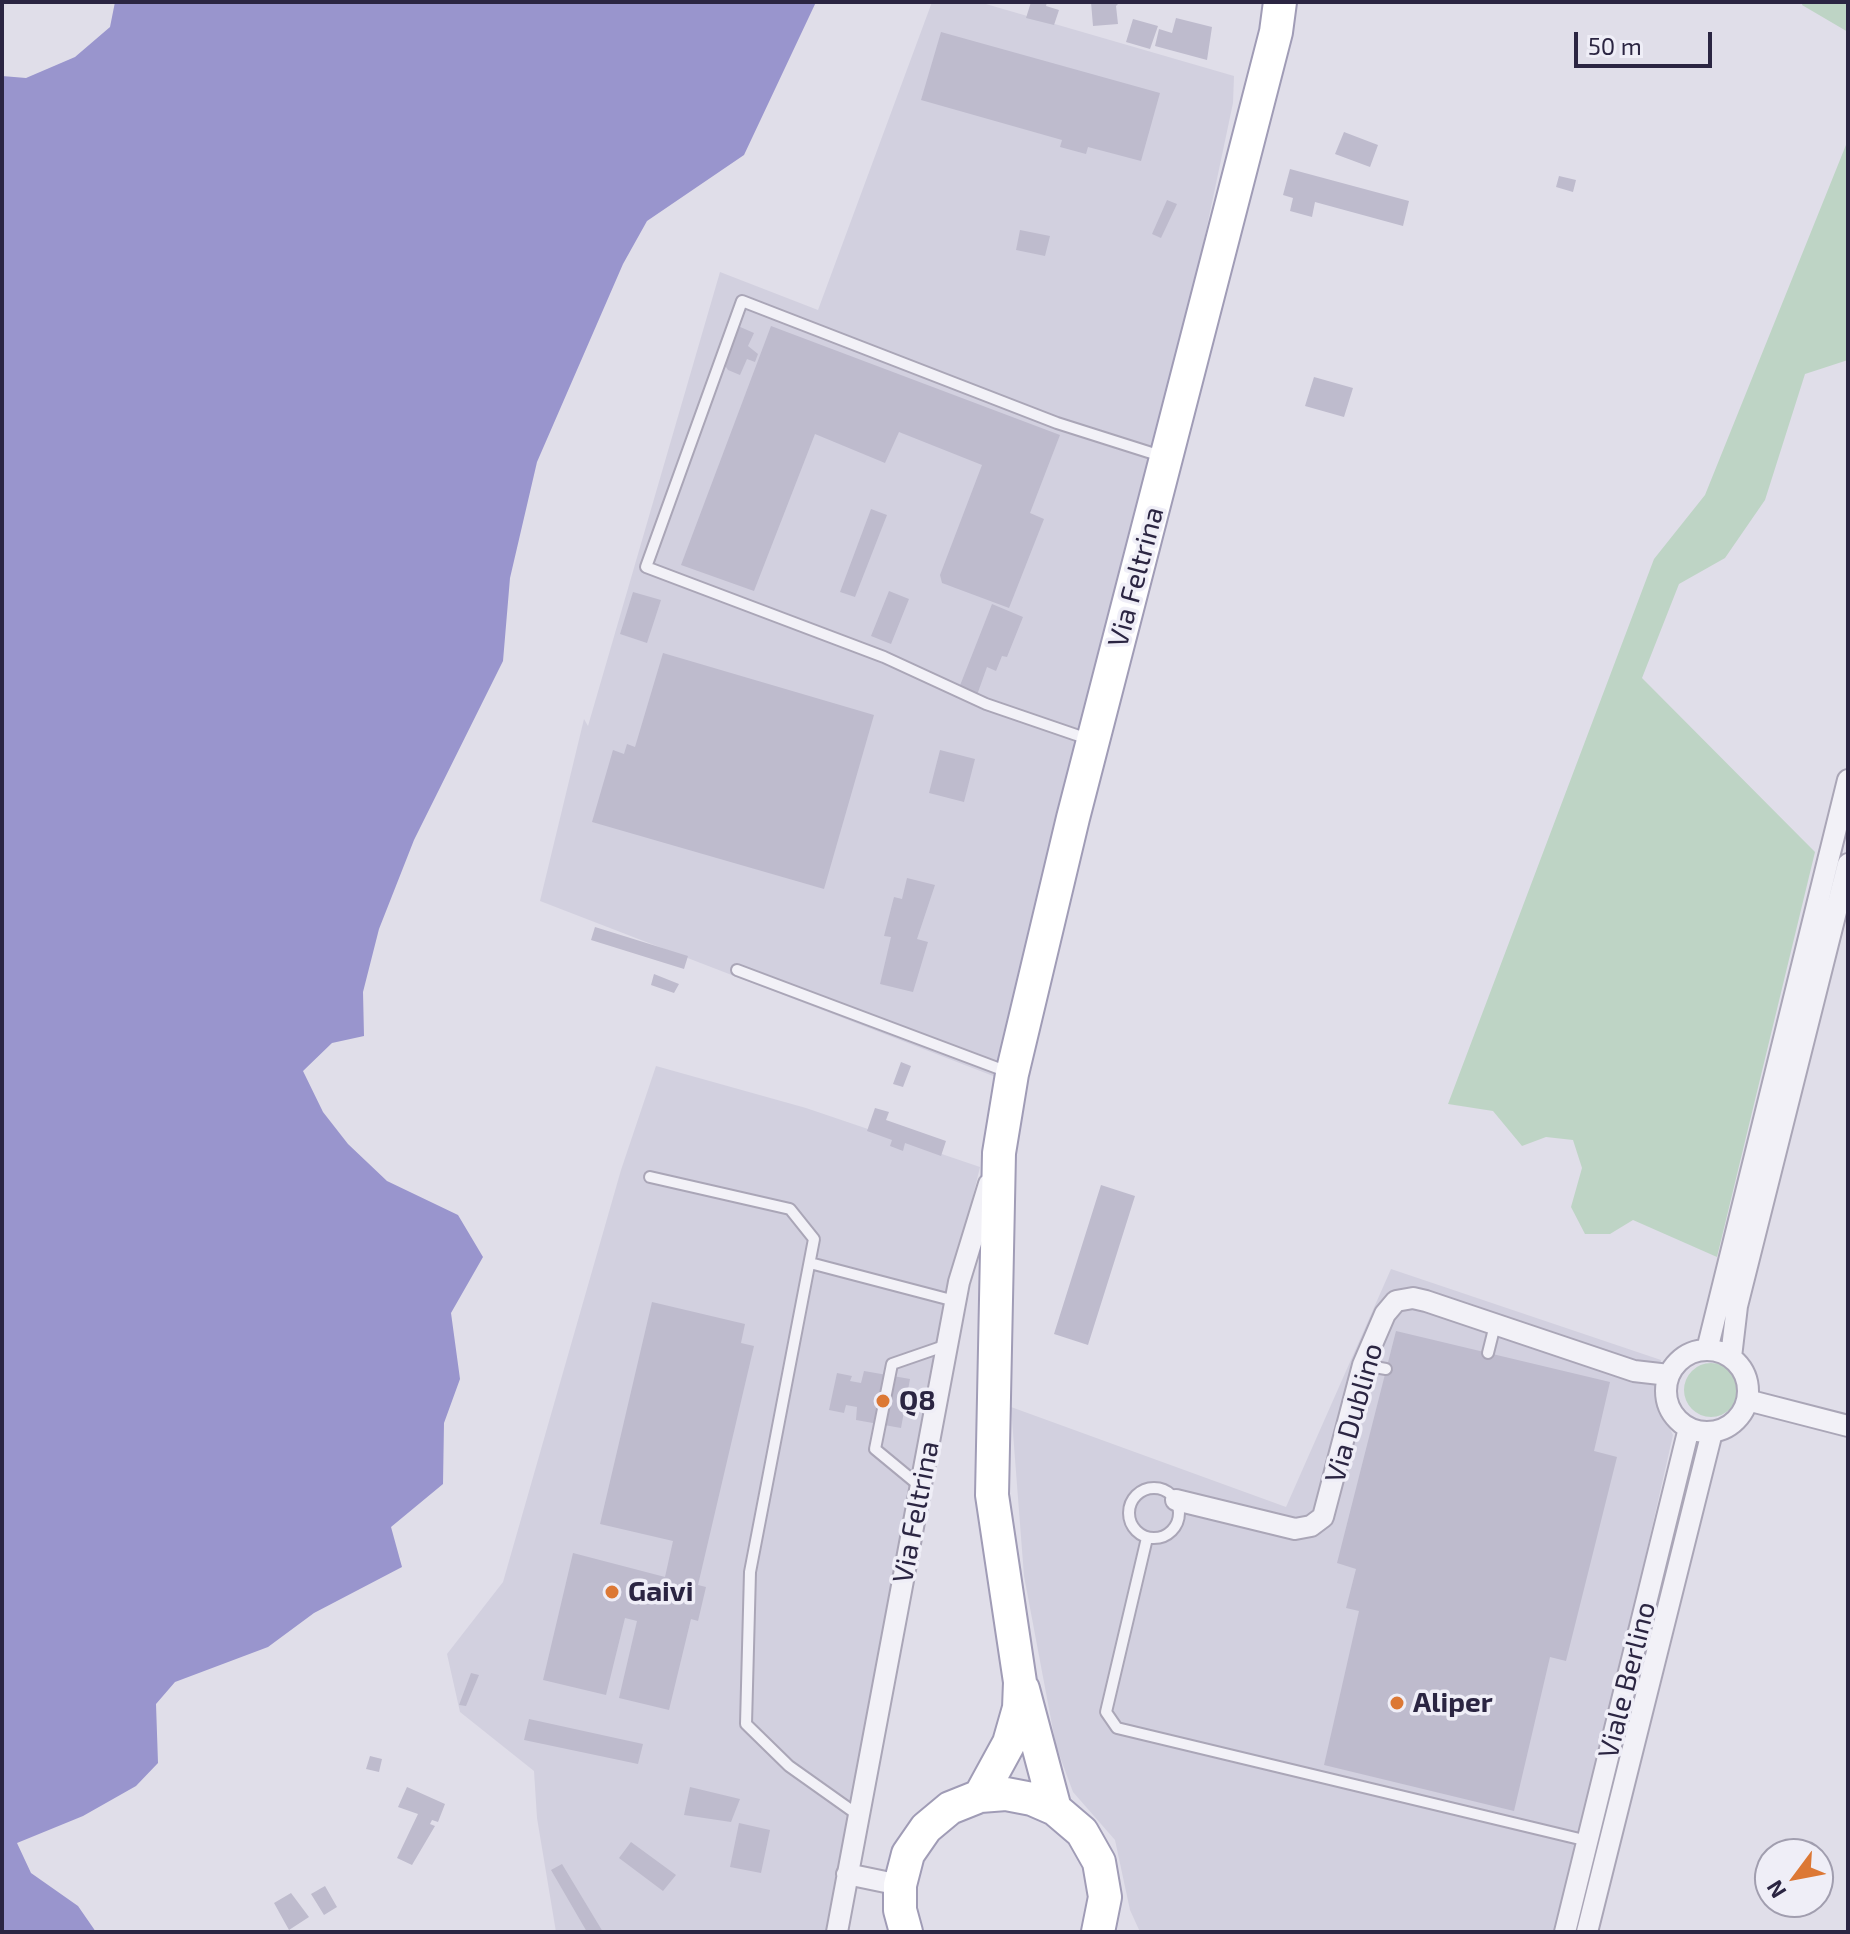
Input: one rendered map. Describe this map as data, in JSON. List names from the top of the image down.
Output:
{
  "streets": {
    "main road": ["Via Feltrina"],
    "street": ["Via Dublino", "Viale Berlino"]
  },
  "crossings": [
    ["Via Dublino", "Viale Berlino"]
  ],
  "places": ["Q8", "Gaivi", "Aliper"],
  "scale_bar": "50 m",
  "north": "bottom left"
}
